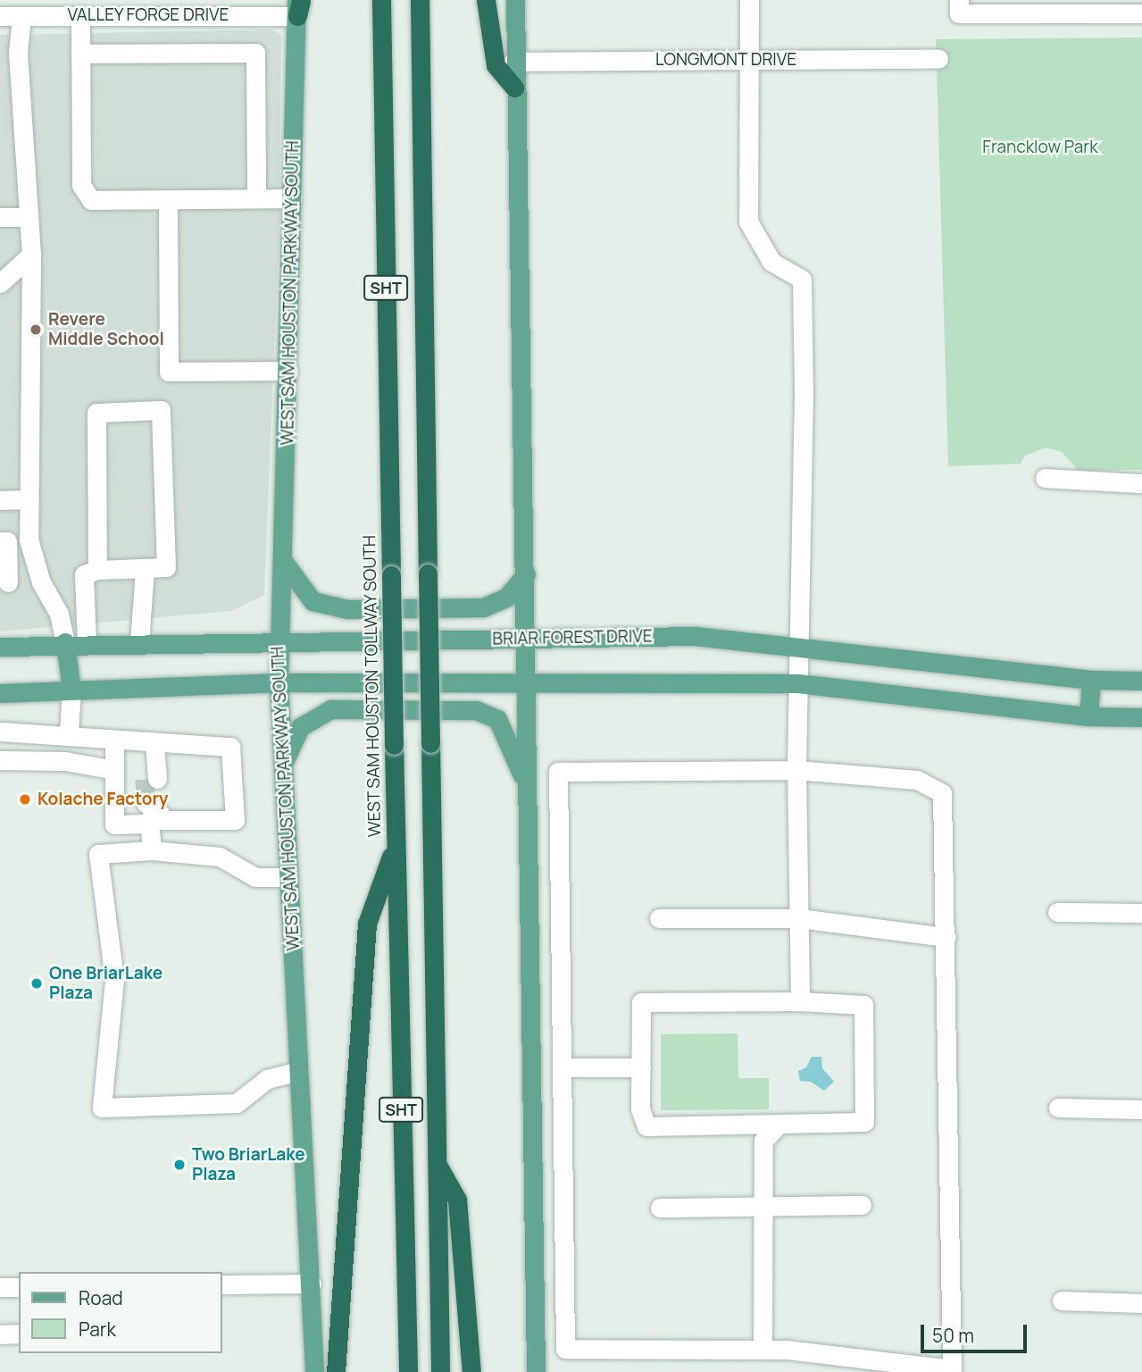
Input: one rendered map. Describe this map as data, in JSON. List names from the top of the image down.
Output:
{
  "streets": {
    "highway": ["SHT", "WEST SAM HOUSTON TOLLWAY SOUTH"],
    "main road": ["WEST SAM HOUSTON PARKWAY SOUTH", "BRIAR FOREST DRIVE"],
    "street": ["VALLEY FORGE DRIVE", "LONGMONT DRIVE"]
  },
  "crossings": [
    ["VALLEY FORGE DRIVE", "WEST SAM HOUSTON PARKWAY SOUTH"],
    ["WEST SAM HOUSTON PARKWAY SOUTH", "BRIAR FOREST DRIVE"]
  ],
  "parks": ["Francklow Park"],
  "places": [
    "Revere Middle School",
    "Kolache Factory",
    "One BriarLake Plaza",
    "Two BriarLake Plaza"
  ],
  "legend": ["Road", "Park"],
  "scale_bar": "50 m"
}
